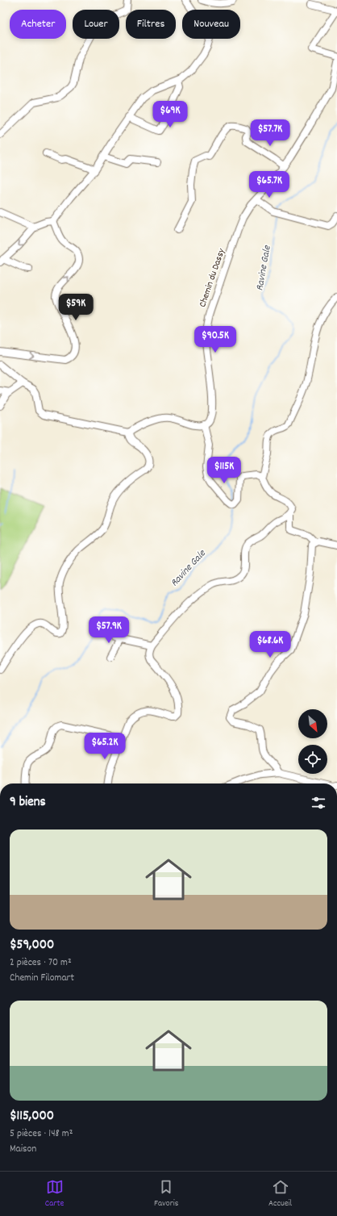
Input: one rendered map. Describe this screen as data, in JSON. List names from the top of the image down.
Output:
{
  "streets": {
    "street": ["Chemin du Dassy"]
  },
  "water": ["Ravine Gale"],
  "north": "bottom right",
  "page": {
    "chip": [
      "Acheter",
      "Louer",
      "Filtres",
      "Nouveau"
    ],
    "price": [
      "$69K",
      "$57.7K",
      "$65.7K",
      "$59K",
      "$90.5K",
      "$115K",
      "$57.9K",
      "$68.6K",
      "$65.2K"
    ],
    "heading": "9 biens",
    "list": [
      {
        "name": "$59,000",
        "note": "2 pièces · 70 m² · Chemin Filomart"
      },
      {
        "name": "$115,000",
        "note": "5 pièces · 148 m² · Maison"
      }
    ],
    "tabs": ["Carte", "Favoris", "Accueil"]
  }
}
